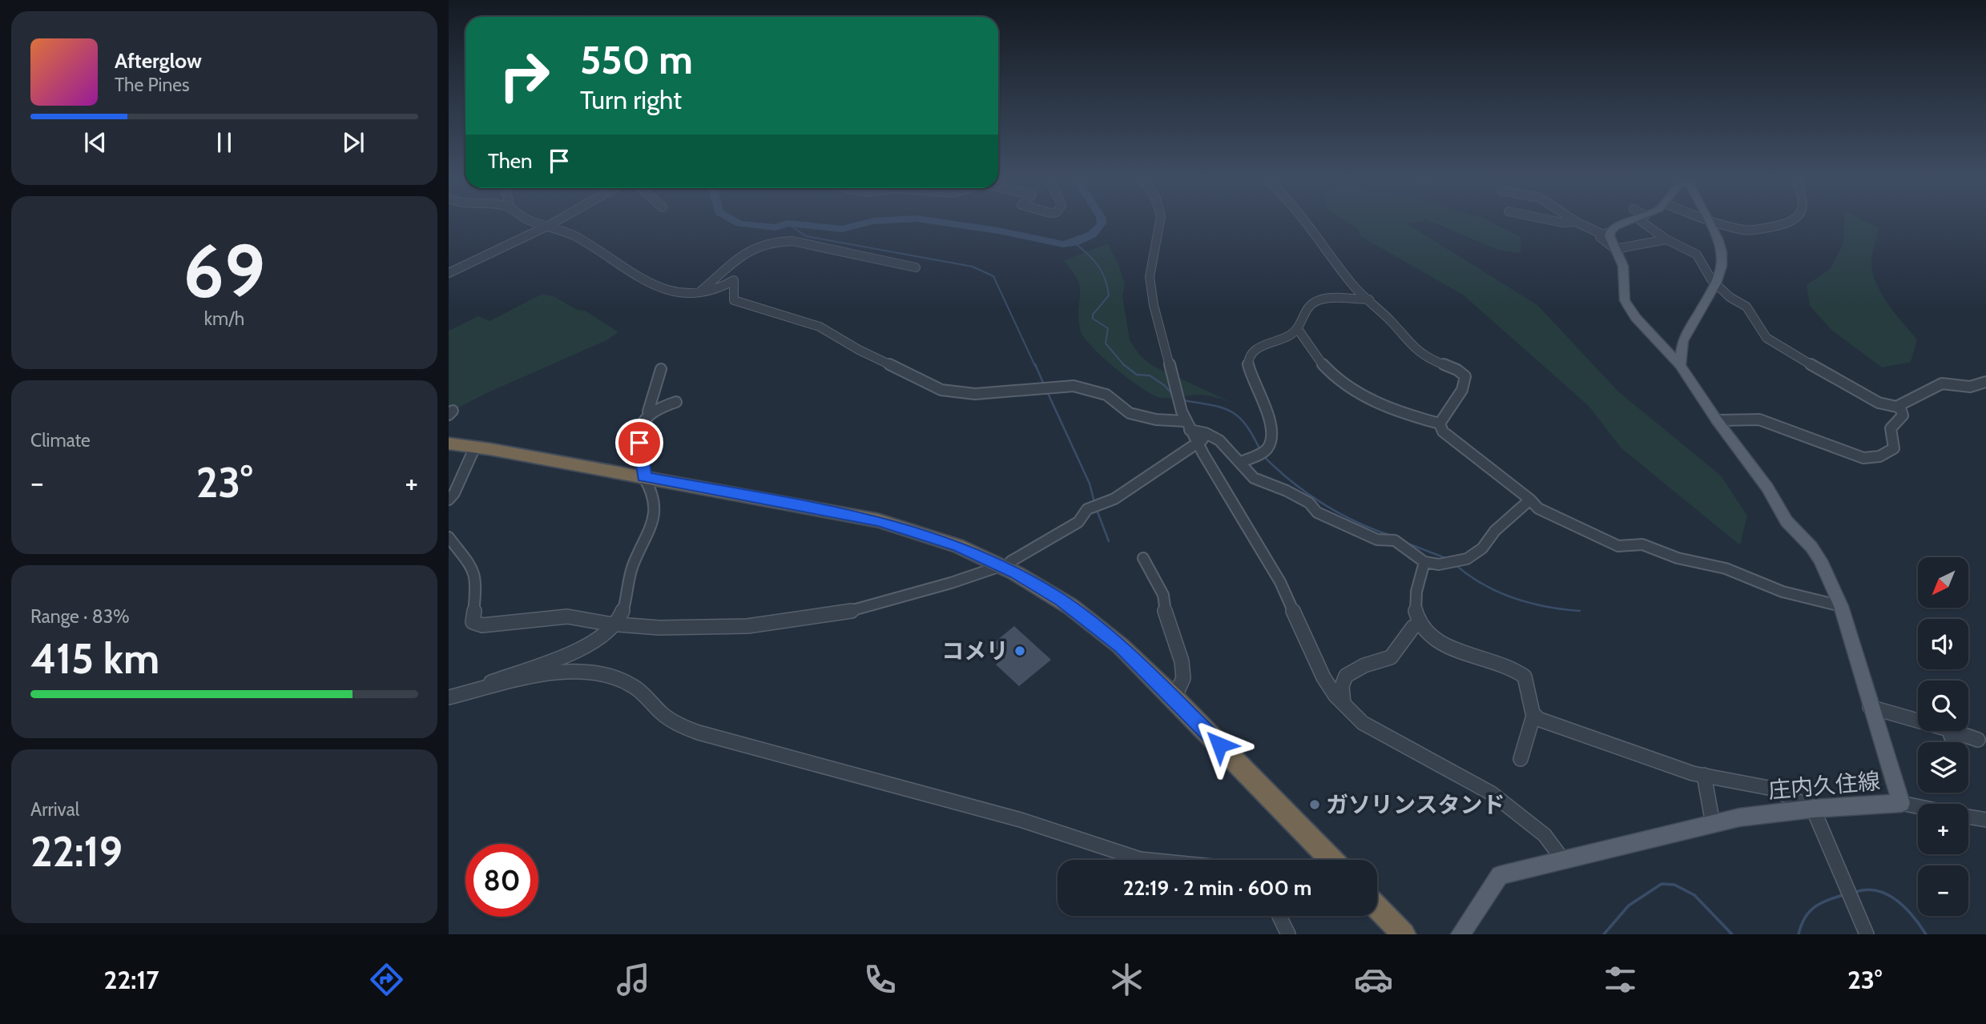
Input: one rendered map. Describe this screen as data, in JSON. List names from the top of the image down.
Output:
{
  "streets": {
    "main road": ["庄内久住線"]
  },
  "places": ["コメリ", "ガソリンスタンド"],
  "north": "bottom left",
  "page": {
    "turn": ["550 m", "Turn right"],
    "song": ["Afterglow", "The Pines"],
    "then": "Then",
    "tile": [
      ["69", "km/h"],
      "Climate",
      ["Range · 83%", "415 km"],
      ["Arrival", "22:19"]
    ],
    "heat": ["−", "23°", "+"],
    "map_buttons": ["+", "−"],
    "limit": "80",
    "trip": "22:19 · 2 min · 600 m",
    "tabs": ["22:17", "23°"]
  }
}
